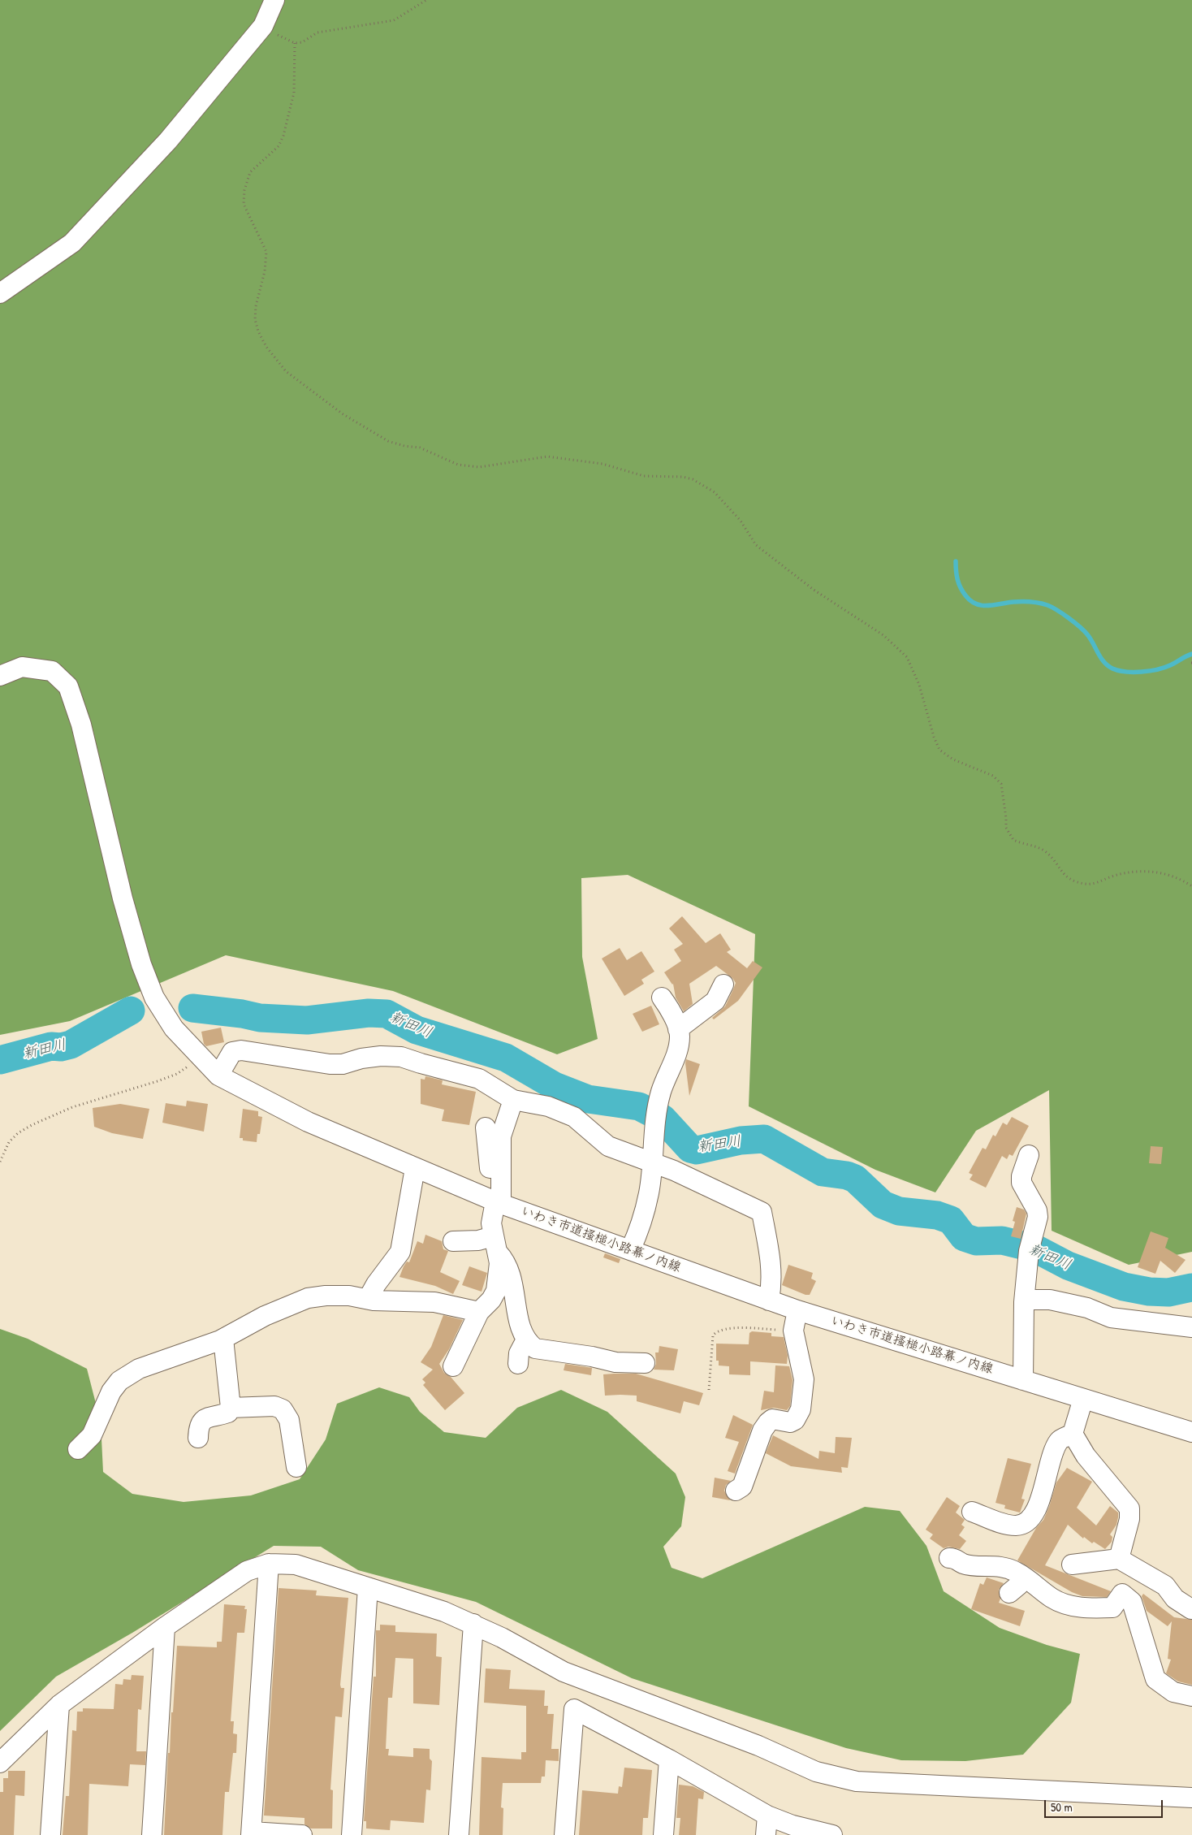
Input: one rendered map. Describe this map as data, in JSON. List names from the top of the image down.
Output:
{
  "streets": {
    "street": ["いわき市道搔槌小路幕ノ内線"]
  },
  "water": ["新田川"],
  "scale_bar": "50 m"
}
